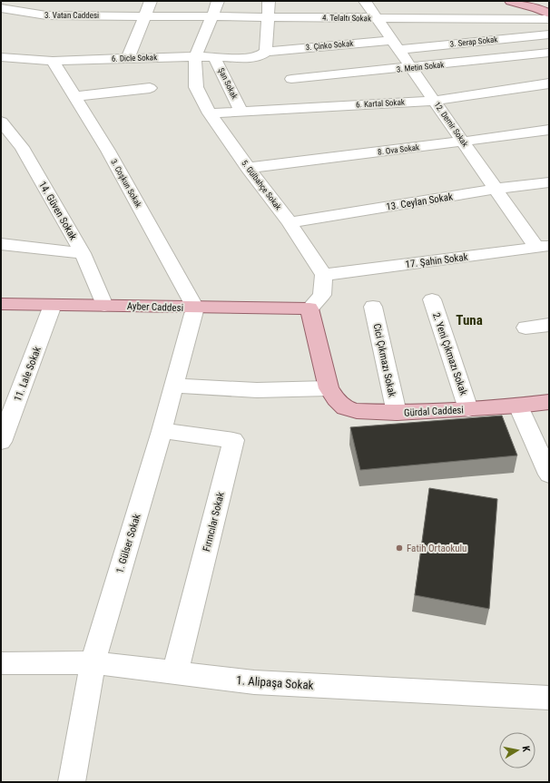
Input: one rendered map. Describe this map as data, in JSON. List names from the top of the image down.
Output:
{
  "streets": {
    "main road": ["Ayber Caddesi", "Gürdal Caddesi"],
    "street": [
      "3. Vatan Caddesi",
      "4. Telaltı Sokak",
      "3. Serap Sokak",
      "3. Çinko Sokak",
      "6. Dicle Sokak",
      "3. Metin Sokak",
      "Şan Sokak",
      "6. Kartal Sokak",
      "12. Demir Sokak",
      "8. Ova Sokak",
      "3. Coşkun Sokak",
      "5. Gülbahçe Sokak",
      "13. Ceylan Sokak",
      "14. Güven Sokak",
      "17. Şahin Sokak",
      "2. Yeni Çıkmazı Sokak",
      "Cici Çıkmazı Sokak",
      "11. Lale Sokak",
      "Fırıncılar Sokak",
      "1. Gülser Sokak",
      "1. Alipaşa Sokak"
    ]
  },
  "crossings": [
    ["3. Vatan Caddesi", "4. Telaltı Sokak"],
    ["4. Telaltı Sokak", "12. Demir Sokak"],
    ["3. Serap Sokak", "3. Çinko Sokak"],
    ["3. Serap Sokak", "12. Demir Sokak"],
    ["3. Çinko Sokak", "6. Dicle Sokak"],
    ["3. Çinko Sokak", "12. Demir Sokak"],
    ["6. Dicle Sokak", "Şan Sokak"],
    ["6. Dicle Sokak", "3. Coşkun Sokak"],
    ["6. Dicle Sokak", "5. Gülbahçe Sokak"],
    ["3. Metin Sokak", "12. Demir Sokak"],
    ["Şan Sokak", "6. Kartal Sokak"],
    ["6. Kartal Sokak", "12. Demir Sokak"],
    ["6. Kartal Sokak", "5. Gülbahçe Sokak"],
    ["12. Demir Sokak", "8. Ova Sokak"],
    ["12. Demir Sokak", "13. Ceylan Sokak"],
    ["12. Demir Sokak", "17. Şahin Sokak"],
    ["8. Ova Sokak", "5. Gülbahçe Sokak"],
    ["3. Coşkun Sokak", "Ayber Caddesi"],
    ["3. Coşkun Sokak", "1. Gülser Sokak"],
    ["5. Gülbahçe Sokak", "13. Ceylan Sokak"],
    ["5. Gülbahçe Sokak", "17. Şahin Sokak"],
    ["14. Güven Sokak", "Ayber Caddesi"],
    ["Ayber Caddesi", "11. Lale Sokak"],
    ["Ayber Caddesi", "Gürdal Caddesi"],
    ["Ayber Caddesi", "1. Gülser Sokak"],
    ["2. Yeni Çıkmazı Sokak", "Gürdal Caddesi"],
    ["Cici Çıkmazı Sokak", "Gürdal Caddesi"],
    ["Fırıncılar Sokak", "1. Gülser Sokak"],
    ["Fırıncılar Sokak", "1. Alipaşa Sokak"],
    ["1. Gülser Sokak", "1. Alipaşa Sokak"]
  ],
  "districts": ["Tuna"],
  "places": ["Fatih Ortaokulu"],
  "north": "right"
}
